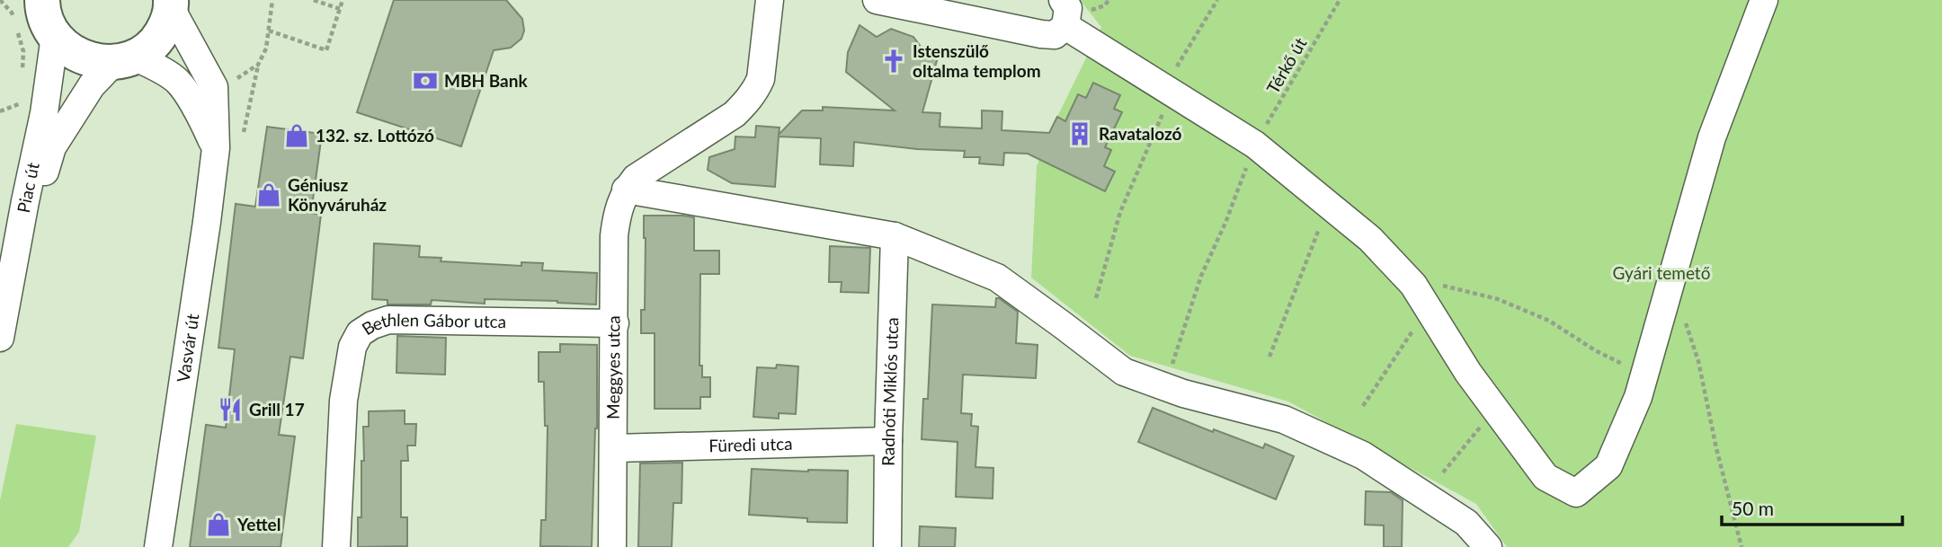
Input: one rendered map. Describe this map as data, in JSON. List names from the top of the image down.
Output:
{
  "streets": {
    "street": [
      "Piac út",
      "Bethlen Gábor utca",
      "Vasvár út",
      "Meggyes utca",
      "Radnóti Miklós utca",
      "Füredi utca"
    ],
    "path": ["Térkő út"]
  },
  "crossings": [
    ["Bethlen Gábor utca", "Meggyes utca"],
    ["Meggyes utca", "Füredi utca"],
    ["Radnóti Miklós utca", "Füredi utca"]
  ],
  "parks": ["Gyári temető"],
  "places": {
    "church": ["Istenszülő oltalma templom"],
    "bank": ["MBH Bank"],
    "building": ["Ravatalozó"],
    "shop": ["132. sz. Lottózó", "Géniusz Könyváruház", "Yettel"],
    "restaurant": ["Grill 17"]
  },
  "scale_bar": "50 m"
}
